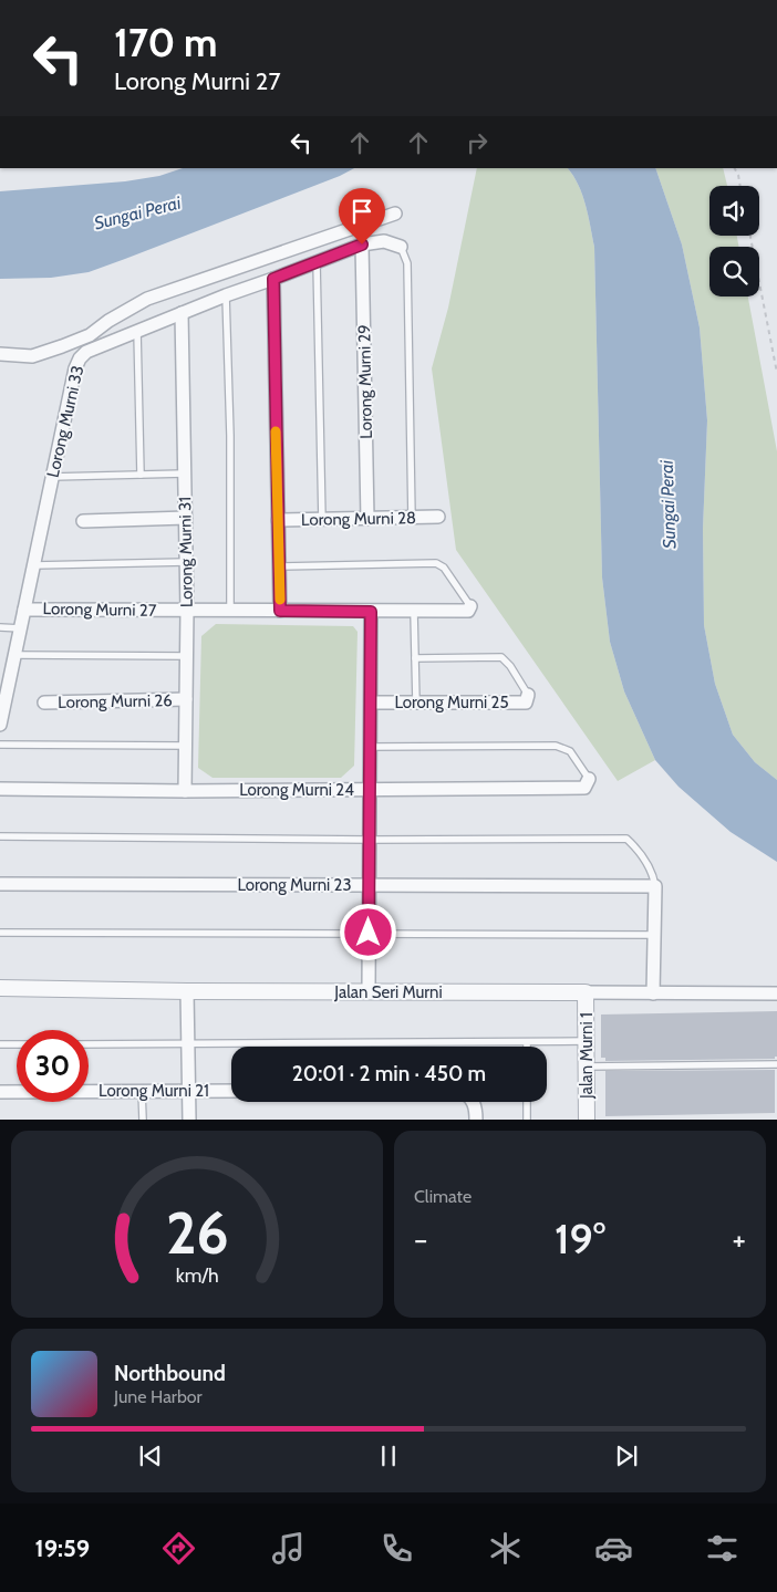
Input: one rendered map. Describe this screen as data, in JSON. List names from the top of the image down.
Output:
{
  "streets": {
    "street": [
      "Lorong Murni 29",
      "Lorong Murni 33",
      "Lorong Murni 28",
      "Lorong Murni 31",
      "Lorong Murni 27",
      "Lorong Murni 26",
      "Lorong Murni 25",
      "Lorong Murni 24",
      "Lorong Murni 23",
      "Jalan Seri Murni",
      "Jalan Murni 1",
      "Lorong Murni 21"
    ]
  },
  "crossings": [
    ["Lorong Murni 29", "Lorong Murni 33"],
    ["Lorong Murni 29", "Lorong Murni 28"],
    ["Lorong Murni 33", "Lorong Murni 31"],
    ["Lorong Murni 33", "Lorong Murni 27"],
    ["Lorong Murni 31", "Lorong Murni 27"],
    ["Lorong Murni 31", "Lorong Murni 26"],
    ["Lorong Murni 31", "Lorong Murni 24"],
    ["Jalan Seri Murni", "Jalan Murni 1"]
  ],
  "water": ["Sungai Perai"],
  "page": {
    "turn": ["170 m", "Lorong Murni 27"],
    "limit": "30",
    "trip": "20:01 · 2 min · 450 m",
    "tile": "Climate",
    "heat": ["−", "19°", "+"],
    "song": ["Northbound", "June Harbor"],
    "tabs": "19:59",
    "gauge": ["26", "km/h"]
  }
}
